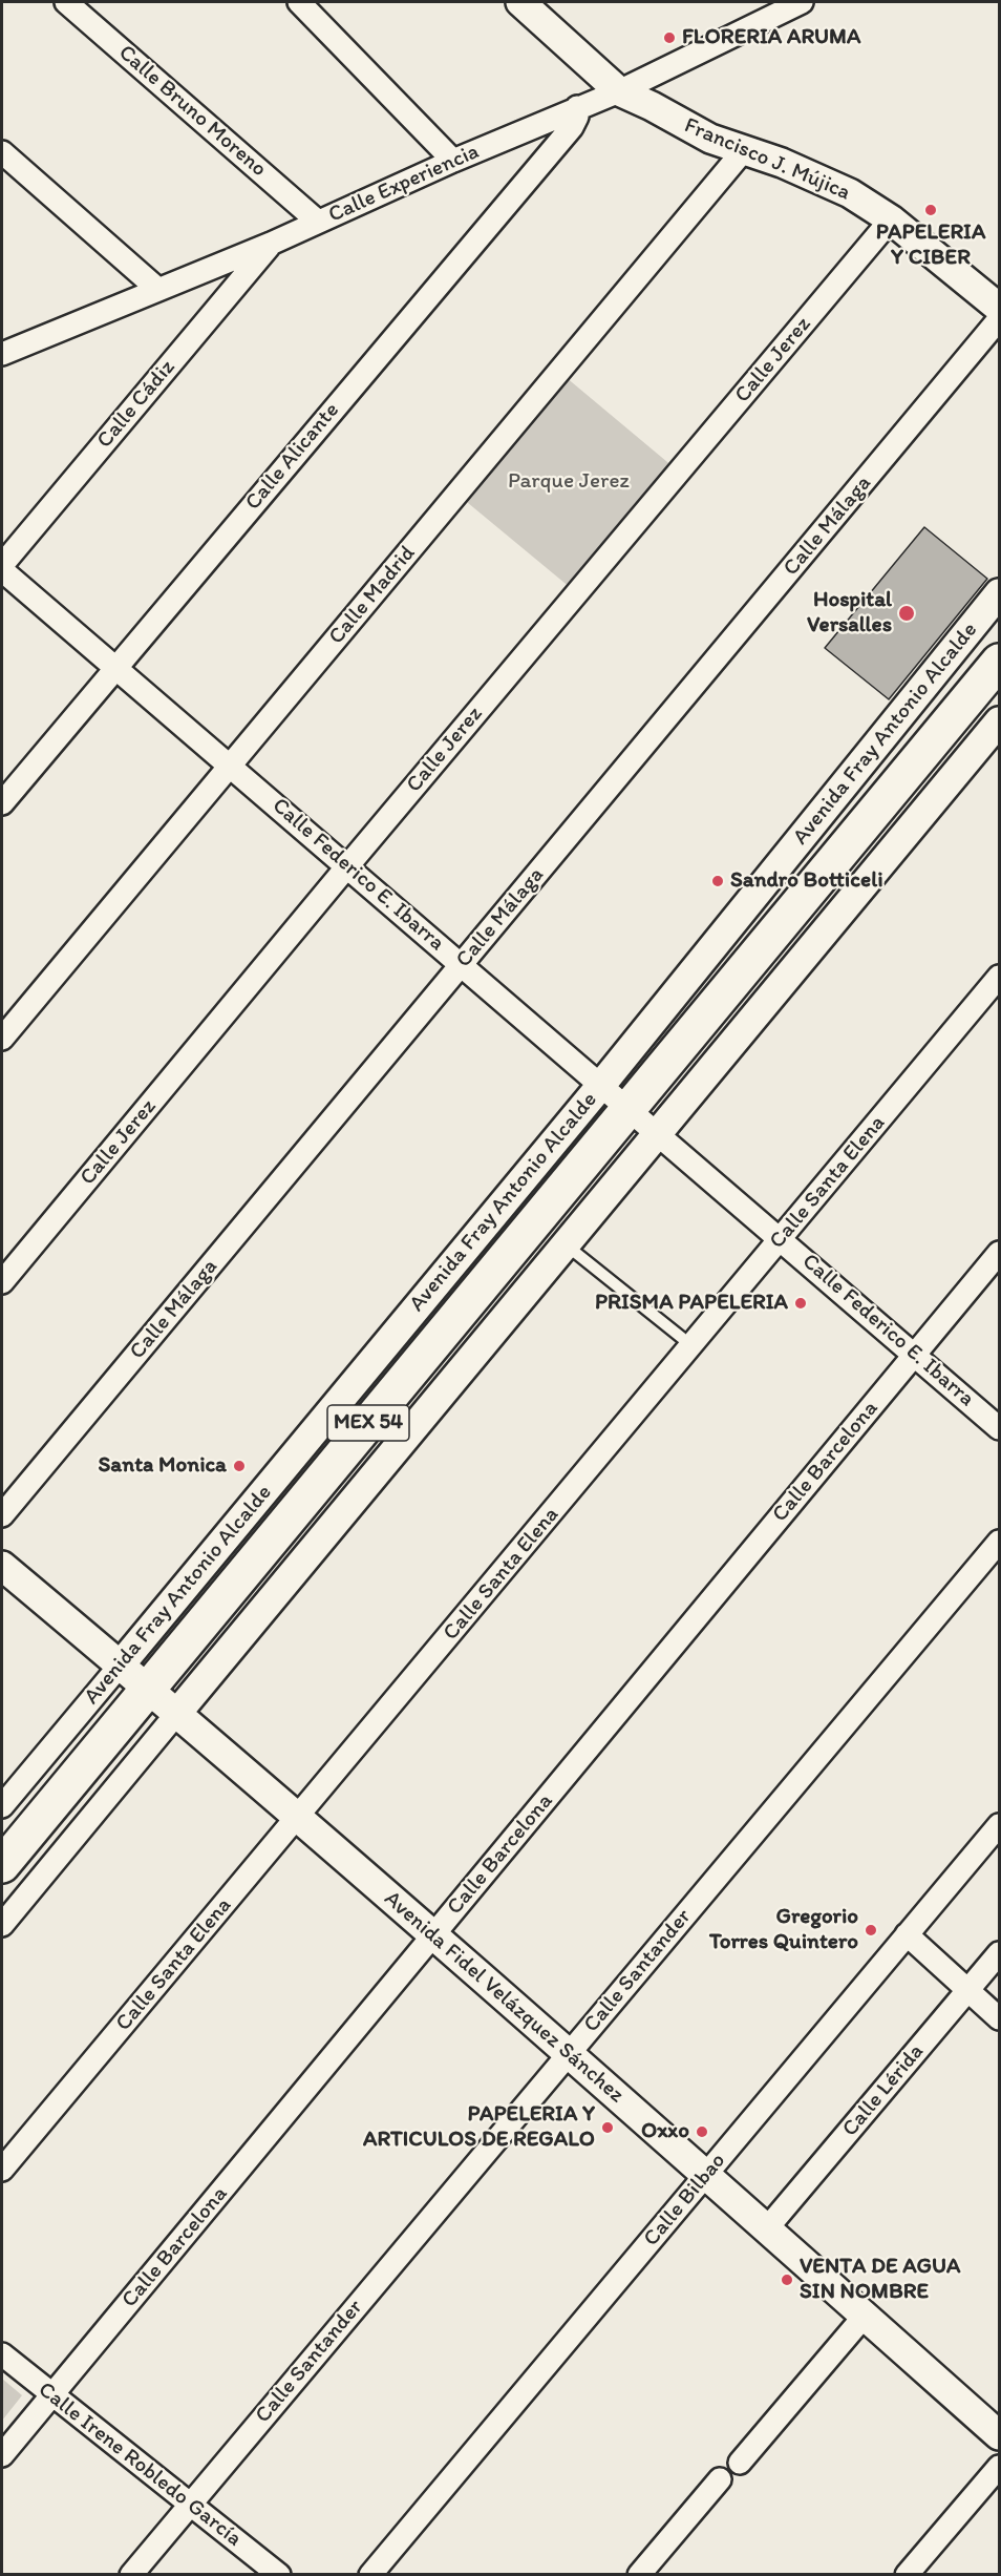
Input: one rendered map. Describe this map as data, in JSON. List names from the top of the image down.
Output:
{
  "streets": {
    "main road": ["Avenida Fray Antonio Alcalde", "MEX 54"],
    "street": [
      "Calle Bruno Moreno",
      "Francisco J. Mújica",
      "Calle Experiencia",
      "Calle Jerez",
      "Calle Cádiz",
      "Calle Alicante",
      "Calle Málaga",
      "Calle Madrid",
      "Calle Federico E. Ibarra",
      "Calle Santa Elena",
      "Calle Barcelona",
      "Calle Santander",
      "Avenida Fidel Velázquez Sánchez",
      "Calle Lérida",
      "Calle Bilbao",
      "Calle Irene Robledo García"
    ]
  },
  "crossings": [
    ["Calle Bruno Moreno", "Calle Experiencia"],
    ["Francisco J. Mújica", "Calle Experiencia"],
    ["Francisco J. Mújica", "Calle Jerez"],
    ["Francisco J. Mújica", "Calle Madrid"],
    ["Calle Experiencia", "Calle Cádiz"],
    ["Calle Experiencia", "Calle Alicante"],
    ["Calle Jerez", "Calle Federico E. Ibarra"],
    ["Calle Alicante", "Calle Federico E. Ibarra"],
    ["Calle Málaga", "Calle Federico E. Ibarra"],
    ["Calle Madrid", "Calle Federico E. Ibarra"],
    ["Avenida Fray Antonio Alcalde", "Calle Federico E. Ibarra"],
    ["Avenida Fray Antonio Alcalde", "Avenida Fidel Velázquez Sánchez"],
    ["Calle Federico E. Ibarra", "Calle Santa Elena"],
    ["Calle Federico E. Ibarra", "Calle Barcelona"],
    ["Calle Santa Elena", "Avenida Fidel Velázquez Sánchez"],
    ["Calle Barcelona", "Avenida Fidel Velázquez Sánchez"],
    ["Calle Barcelona", "Calle Irene Robledo García"],
    ["Calle Santander", "Avenida Fidel Velázquez Sánchez"],
    ["Calle Santander", "Calle Irene Robledo García"],
    ["Avenida Fidel Velázquez Sánchez", "Calle Lérida"],
    ["Avenida Fidel Velázquez Sánchez", "Calle Bilbao"]
  ],
  "parks": ["Parque Jerez"],
  "places": [
    "FLORERIA ARUMA",
    "PAPELERIA Y CIBER",
    "Hospital Versalles",
    "Sandro Botticeli",
    "PRISMA PAPELERIA",
    "Santa Monica",
    "Gregorio Torres Quintero",
    "PAPELERIA Y ARTICULOS DE REGALO",
    "Oxxo",
    "VENTA DE AGUA SIN NOMBRE"
  ]
}
